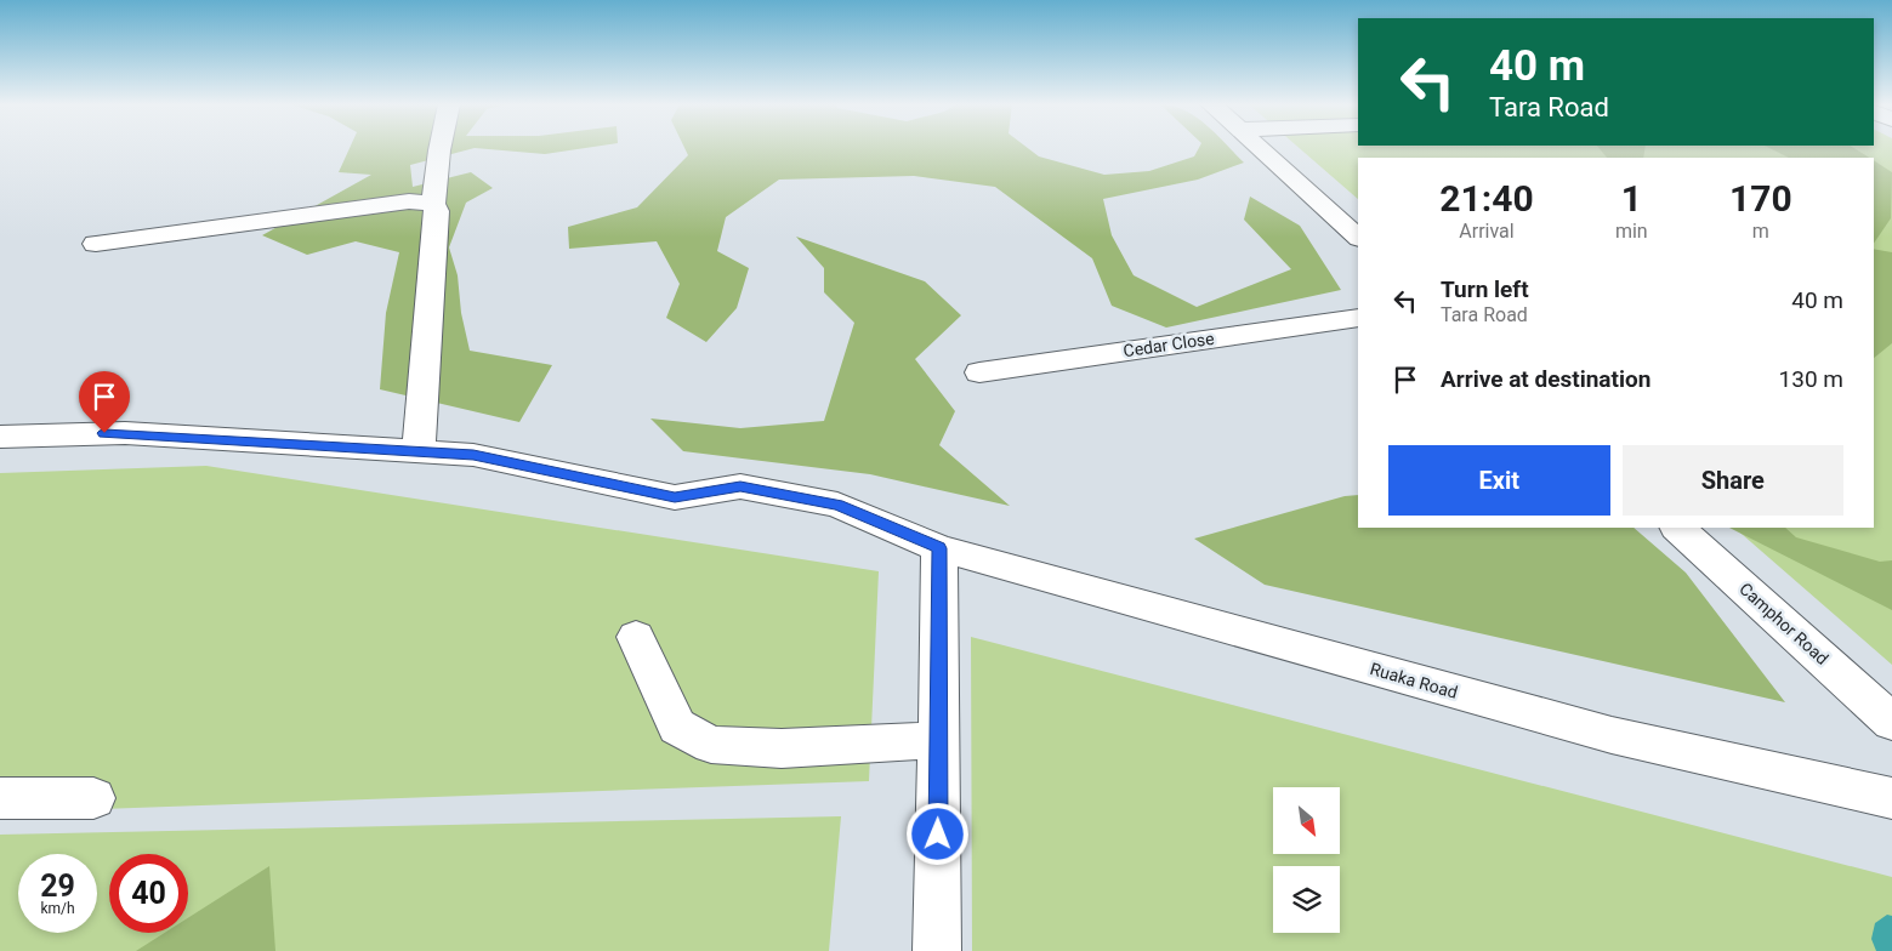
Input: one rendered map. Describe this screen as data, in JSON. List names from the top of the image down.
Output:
{
  "streets": {
    "street": ["Cedar Close", "Camphor Road", "Ruaka Road"]
  },
  "north": "bottom right",
  "page": {
    "turn": ["40 m", "Tara Road"],
    "eta": [
      "21:40",
      "Arrival",
      "1",
      "min",
      "170",
      "m"
    ],
    "list": [
      {
        "name": "Turn left",
        "note": "Tara Road",
        "value": "40 m"
      },
      {
        "name": "Arrive at destination",
        "value": "130 m"
      }
    ],
    "buttons": ["Exit", "Share"],
    "speed": "29 km/h",
    "limit": "40"
  }
}
